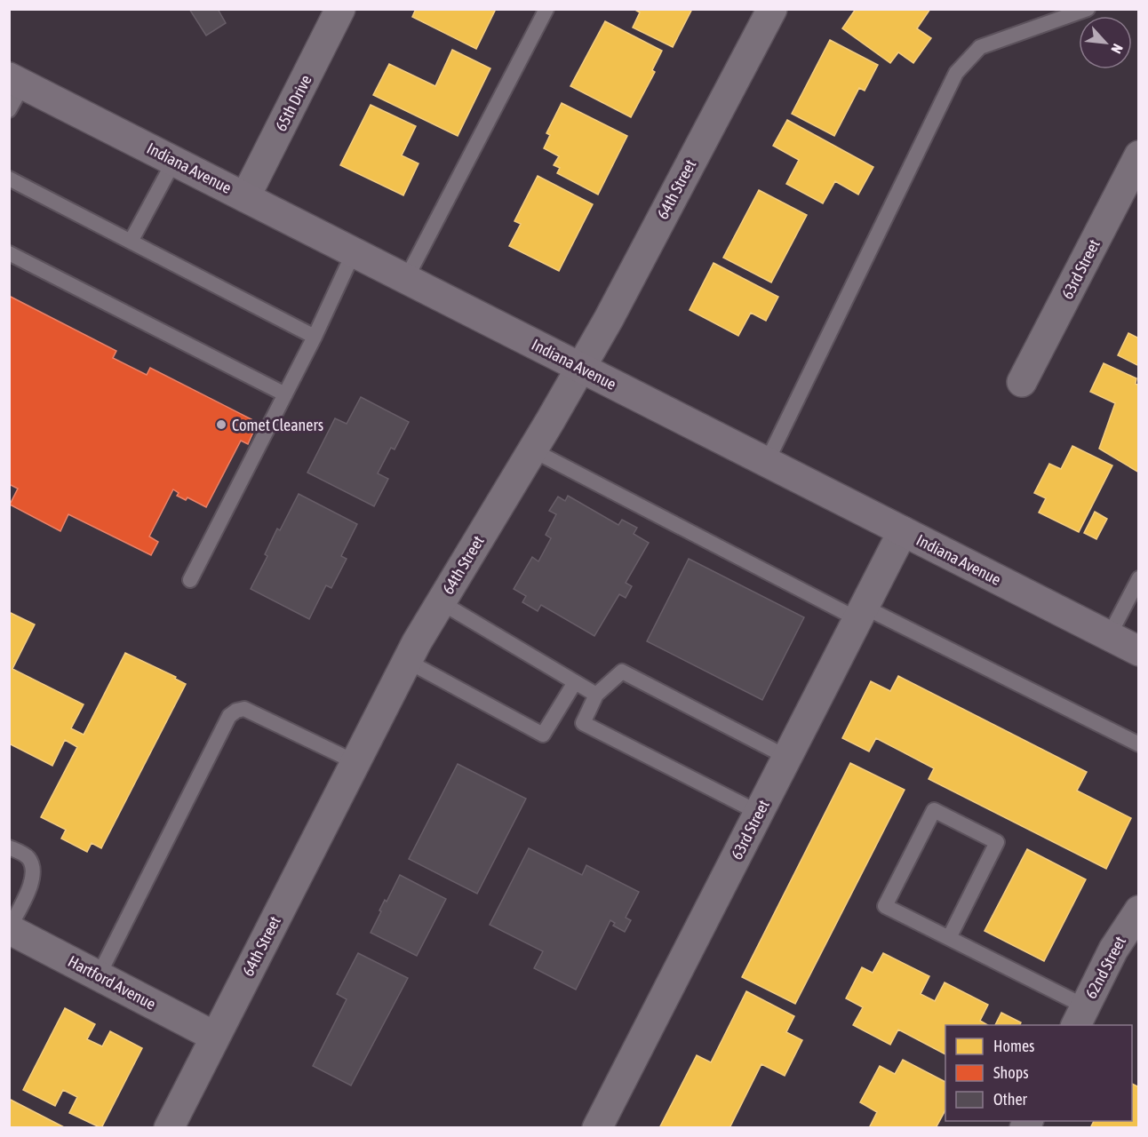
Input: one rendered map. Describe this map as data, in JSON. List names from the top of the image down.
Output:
{
  "streets": {
    "main road": ["Indiana Avenue"],
    "street": [
      "65th Drive",
      "64th Street",
      "63rd Street",
      "62nd Street",
      "Hartford Avenue"
    ]
  },
  "crossings": [
    ["65th Drive", "Indiana Avenue"],
    ["Indiana Avenue", "64th Street"],
    ["Indiana Avenue", "63rd Street"],
    ["64th Street", "Hartford Avenue"]
  ],
  "places": ["Comet Cleaners"],
  "legend": ["Homes", "Shops", "Other"],
  "north": "bottom right"
}
